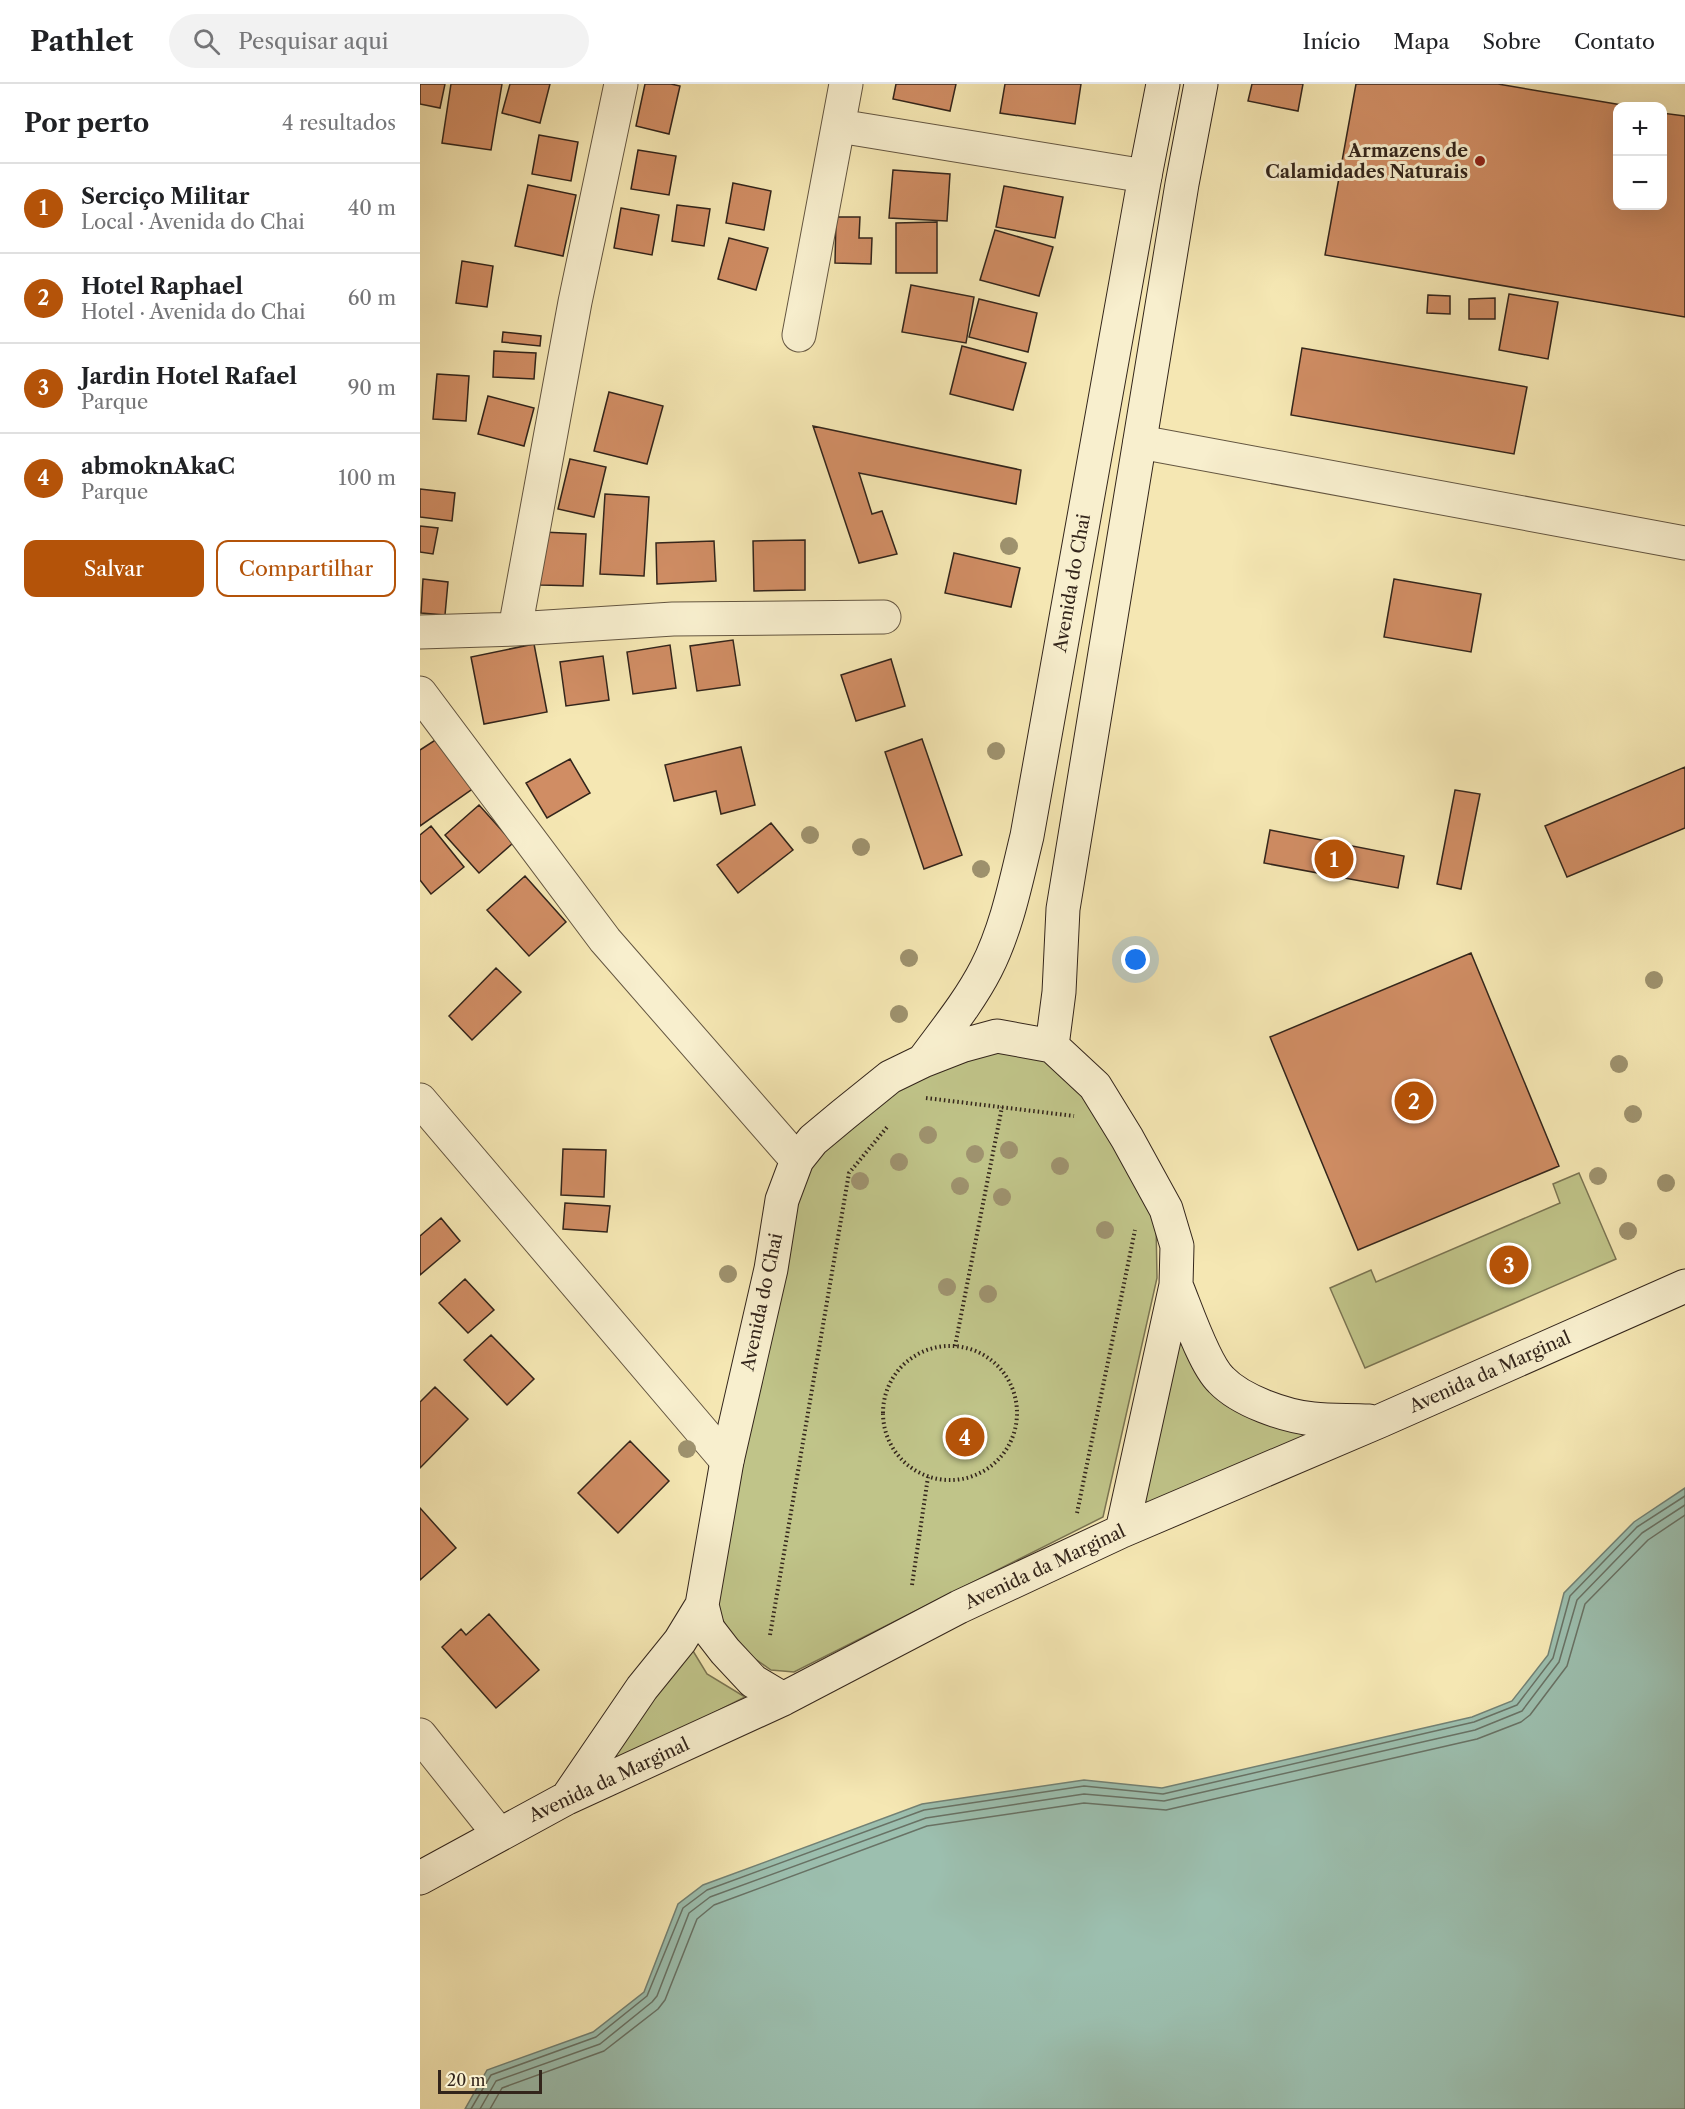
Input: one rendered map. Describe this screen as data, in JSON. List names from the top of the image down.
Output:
{
  "streets": {
    "main road": ["Avenida do Chai", "Avenida da Marginal"]
  },
  "places": ["Armazens de Calamidades Naturais"],
  "scale_bar": "20 m",
  "page": {
    "header": "Pathlet",
    "search": "Pesquisar aqui",
    "nav": [
      "Início",
      "Mapa",
      "Sobre",
      "Contato"
    ],
    "heading": ["Por perto", "4 resultados"],
    "map_buttons": ["+", "−"],
    "list": [
      {
        "mark": "1",
        "name": "Serciço Militar",
        "note": "Local · Avenida do Chai",
        "value": "40 m"
      },
      {
        "mark": "2",
        "name": "Hotel Raphael",
        "note": "Hotel · Avenida do Chai",
        "value": "60 m"
      },
      {
        "mark": "3",
        "name": "Jardin Hotel Rafael",
        "note": "Parque",
        "value": "90 m"
      },
      {
        "mark": "4",
        "name": "abmoknAkaC",
        "note": "Parque",
        "value": "100 m"
      }
    ],
    "buttons": ["Salvar", "Compartilhar"],
    "pins": [
      "1",
      "2",
      "3",
      "4"
    ],
    "scale": "20 m"
  }
}
